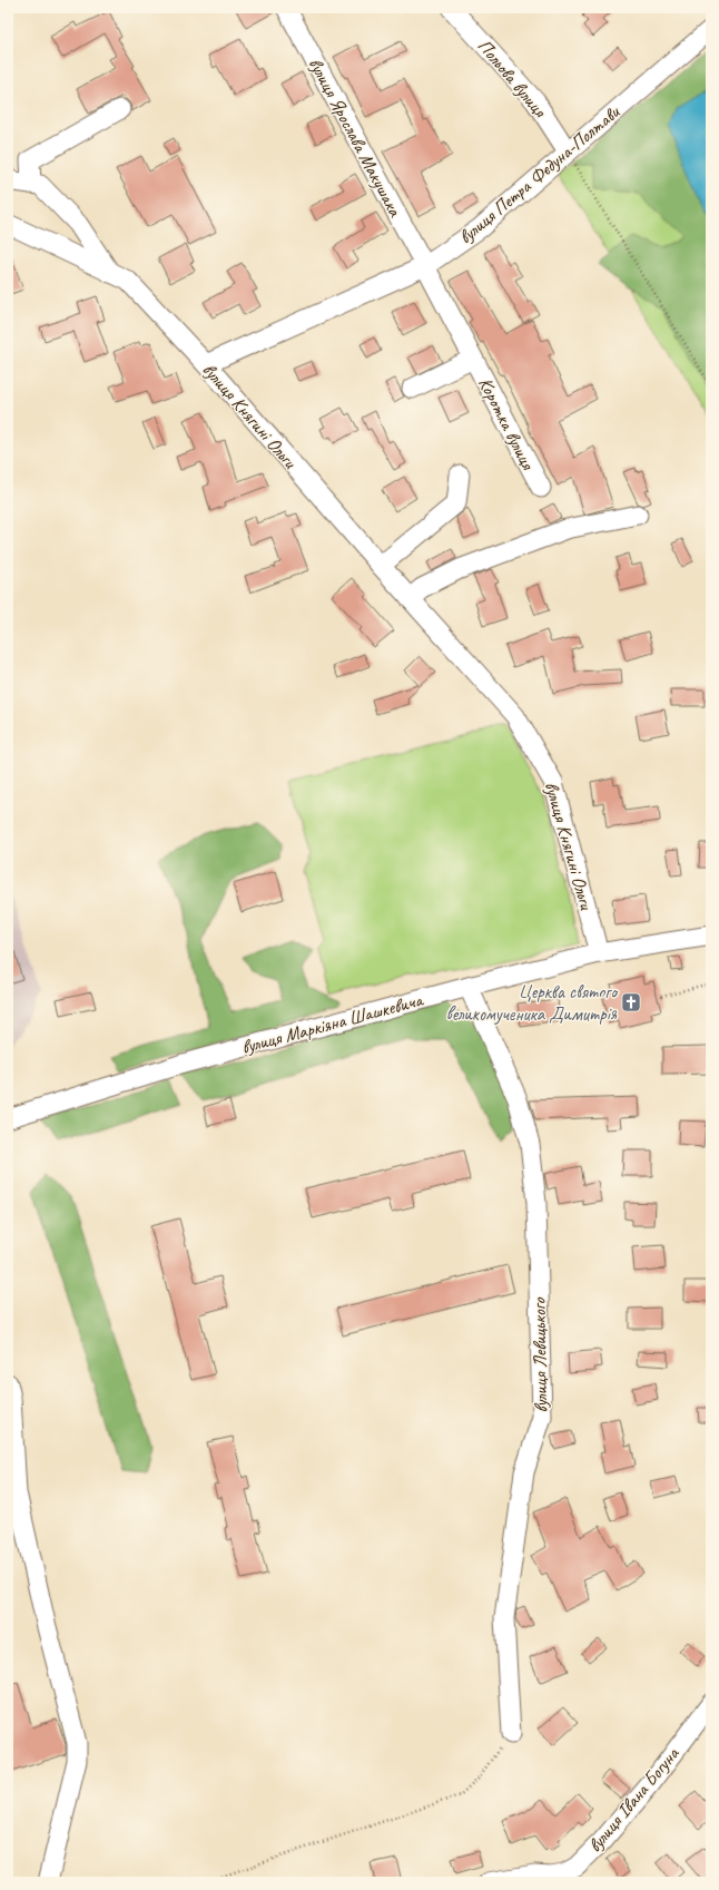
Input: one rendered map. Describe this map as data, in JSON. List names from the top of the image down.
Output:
{
  "streets": {
    "street": [
      "Польова вулиця",
      "вулиця Ярослава Макушака",
      "вулиця Петра Федуна-Полтави",
      "вулиця Княгині Ольги",
      "Коротка вулиця",
      "вулиця Маркіяна Шашкевича",
      "вулиця Левицького",
      "вулиця Івана Богуна"
    ]
  },
  "crossings": [
    ["Польова вулиця", "вулиця Петра Федуна-Полтави"],
    ["вулиця Ярослава Макушака", "вулиця Петра Федуна-Полтави"],
    ["вулиця Ярослава Макушака", "Коротка вулиця"],
    ["вулиця Петра Федуна-Полтави", "вулиця Княгині Ольги"],
    ["вулиця Петра Федуна-Полтави", "Коротка вулиця"],
    ["вулиця Княгині Ольги", "вулиця Маркіяна Шашкевича"],
    ["вулиця Маркіяна Шашкевича", "вулиця Левицького"]
  ],
  "places": {
    "church": ["Церква святого великомученика Димитрія"]
  }
}
